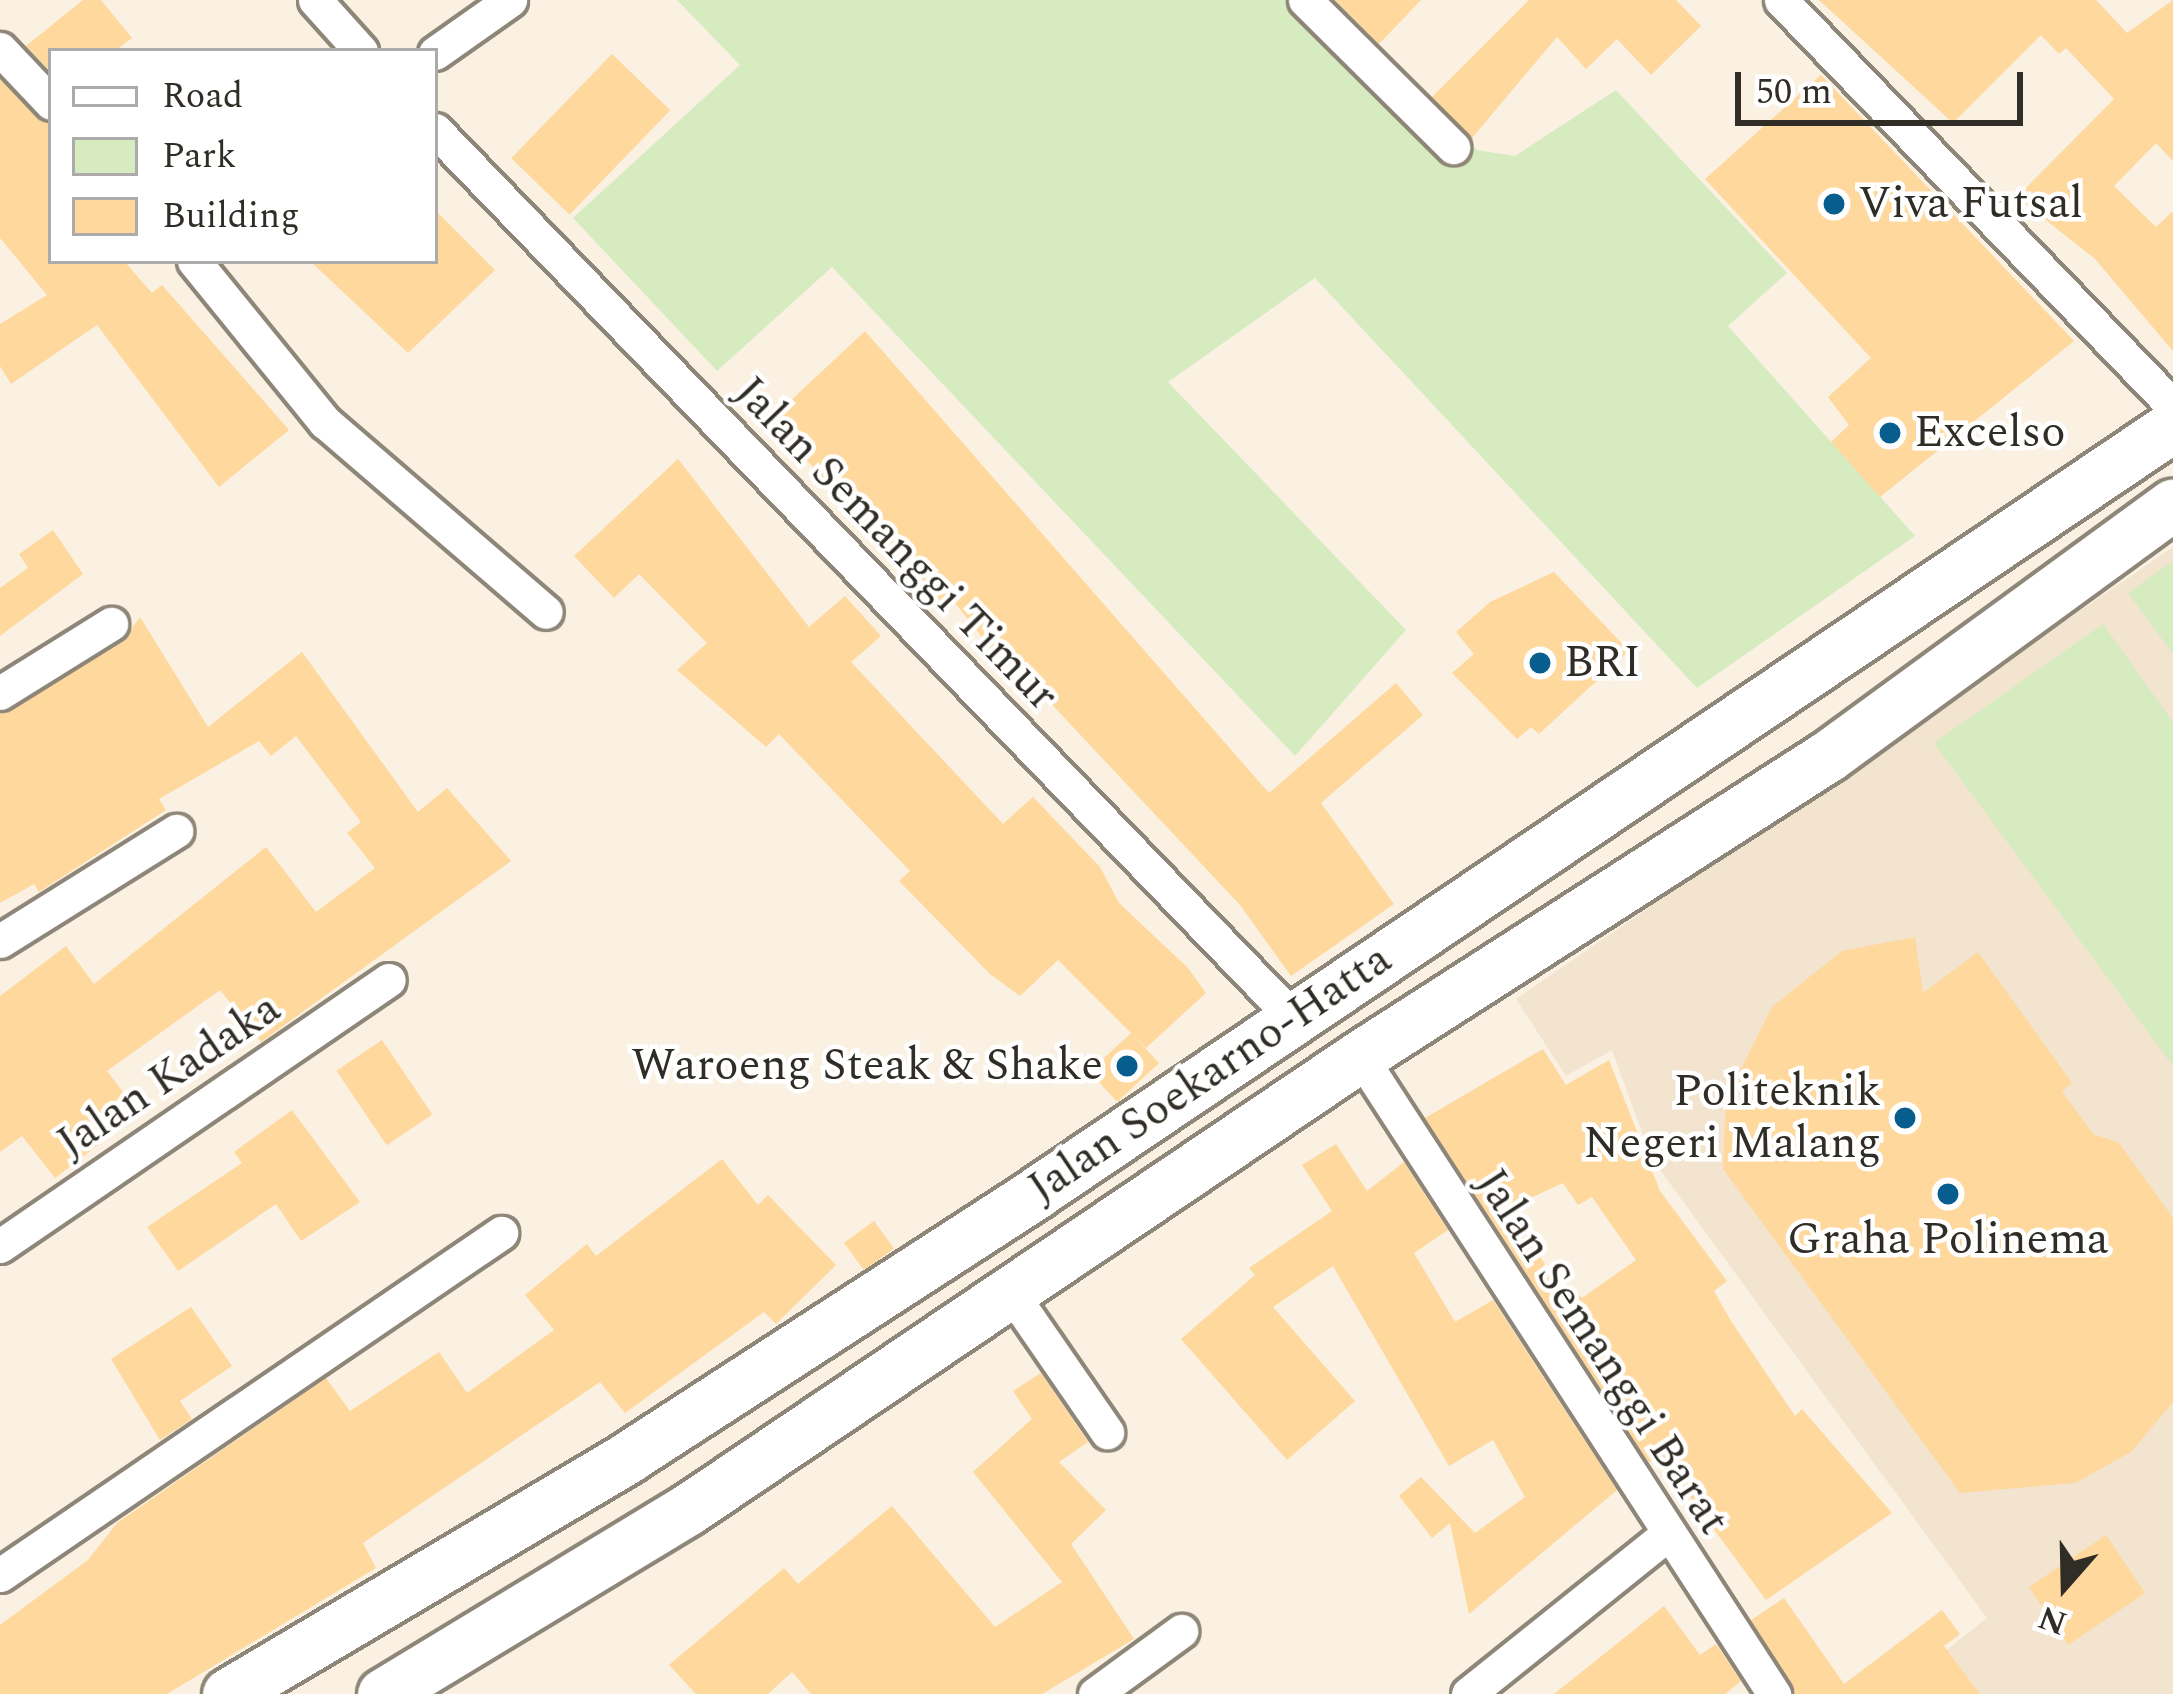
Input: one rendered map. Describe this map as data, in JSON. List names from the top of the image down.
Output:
{
  "streets": {
    "main road": ["Jalan Soekarno-Hatta"],
    "street": ["Jalan Semanggi Timur", "Jalan Kadaka", "Jalan Semanggi Barat"]
  },
  "crossings": [
    ["Jalan Semanggi Timur", "Jalan Soekarno-Hatta"],
    ["Jalan Soekarno-Hatta", "Jalan Semanggi Barat"]
  ],
  "places": [
    "Viva Futsal",
    "Excelso",
    "BRI",
    "Waroeng Steak & Shake",
    "Politeknik Negeri Malang",
    "Graha Polinema"
  ],
  "legend": ["Road", "Park", "Building"],
  "scale_bar": "50 m",
  "north": "bottom"
}
